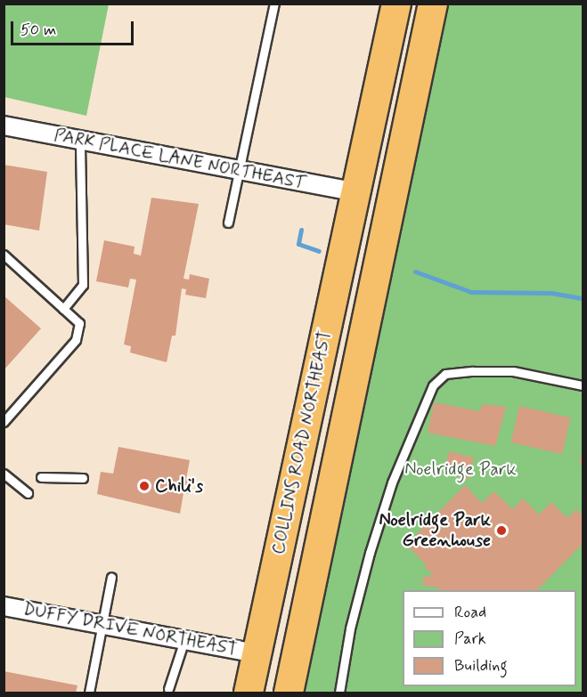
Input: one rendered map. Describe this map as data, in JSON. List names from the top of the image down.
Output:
{
  "streets": {
    "highway": ["COLLINS ROAD NORTHEAST"],
    "street": ["PARK PLACE LANE NORTHEAST", "DUFFY DRIVE NORTHEAST"]
  },
  "crossings": [
    ["PARK PLACE LANE NORTHEAST", "COLLINS ROAD NORTHEAST"],
    ["COLLINS ROAD NORTHEAST", "DUFFY DRIVE NORTHEAST"]
  ],
  "parks": ["Noelridge Park"],
  "places": ["Chili's", "Noelridge Park Greenhouse"],
  "legend": ["Road", "Park", "Building"],
  "scale_bar": "50 m"
}
